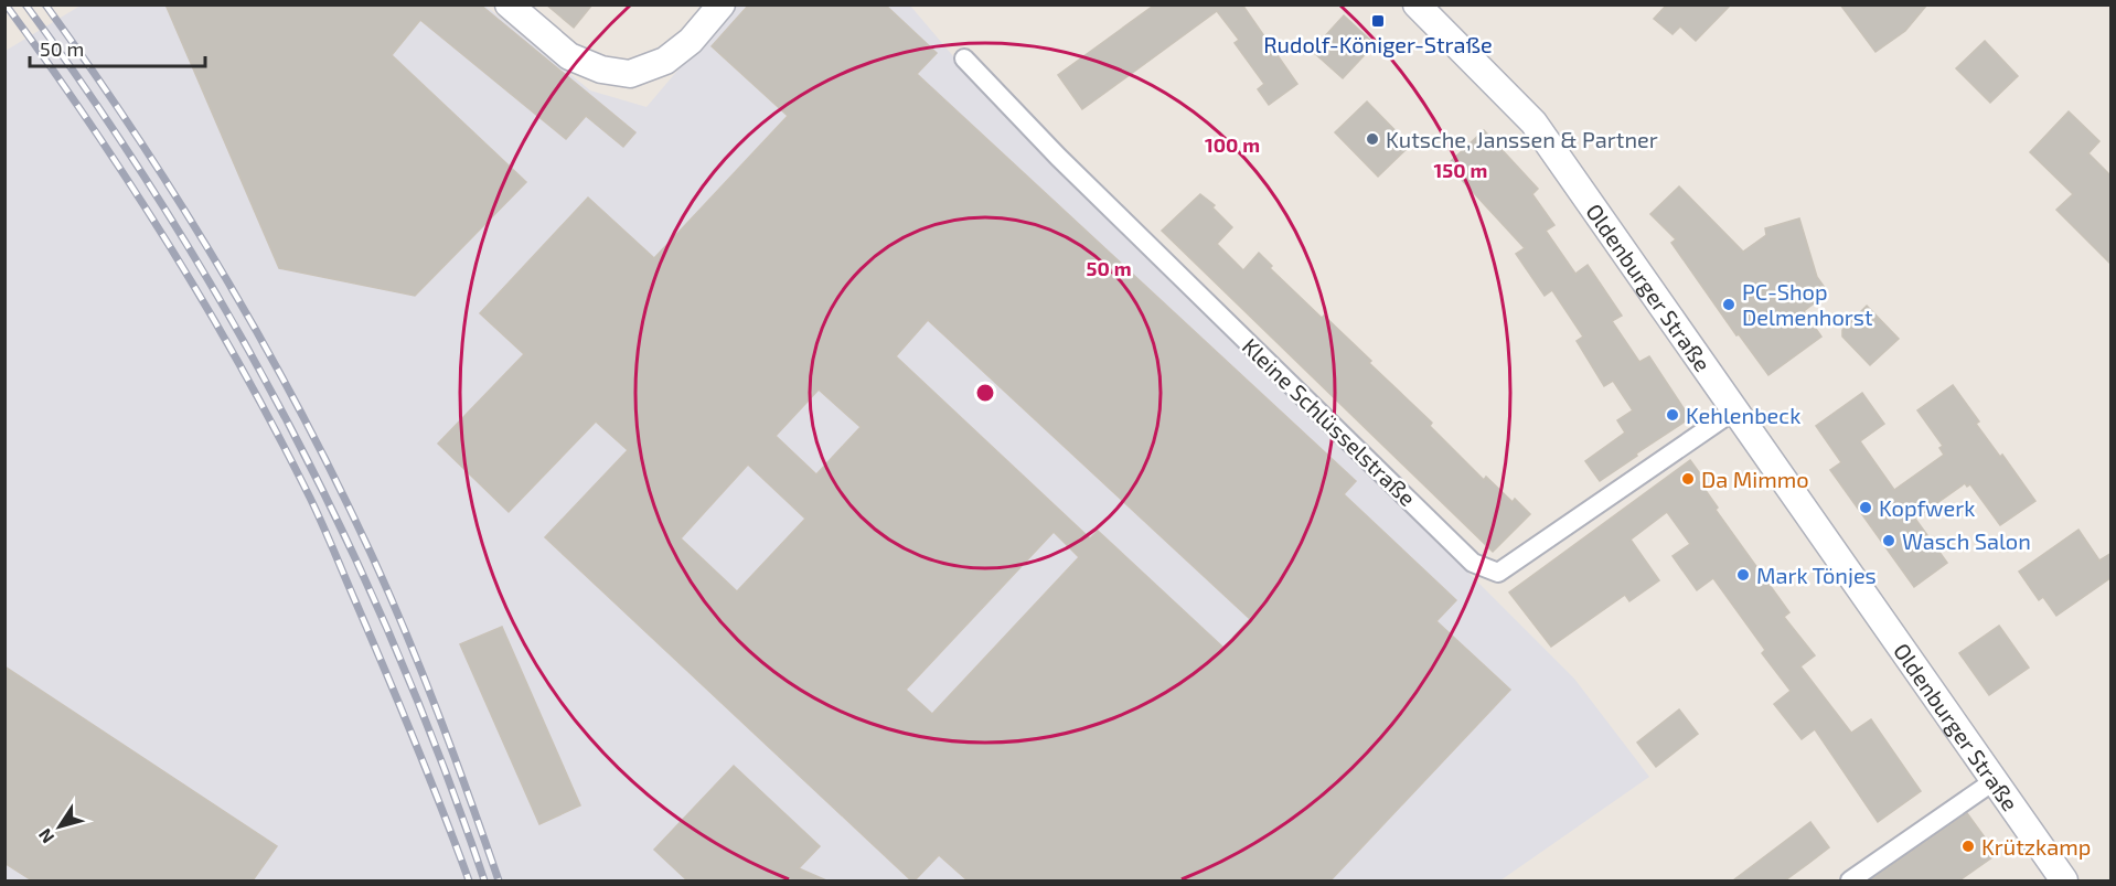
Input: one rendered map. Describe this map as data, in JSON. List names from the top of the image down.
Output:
{
  "streets": {
    "main road": ["Oldenburger Straße"],
    "street": ["Kleine Schlüsselstraße"]
  },
  "crossings": [
    ["Oldenburger Straße", "Kleine Schlüsselstraße"]
  ],
  "places": {
    "transit": ["Rudolf-Königer-Straße"],
    "other": [
      "Kutsche, Janssen & Partner",
      "PC-Shop Delmenhorst",
      "Kehlenbeck",
      "Da Mimmo",
      "Kopfwerk",
      "Wasch Salon",
      "Mark Tönjes",
      "Krützkamp"
    ]
  },
  "scale_bar": "50 m",
  "north": "bottom left",
  "rings": ["100 m", "150 m", "50 m"]
}
